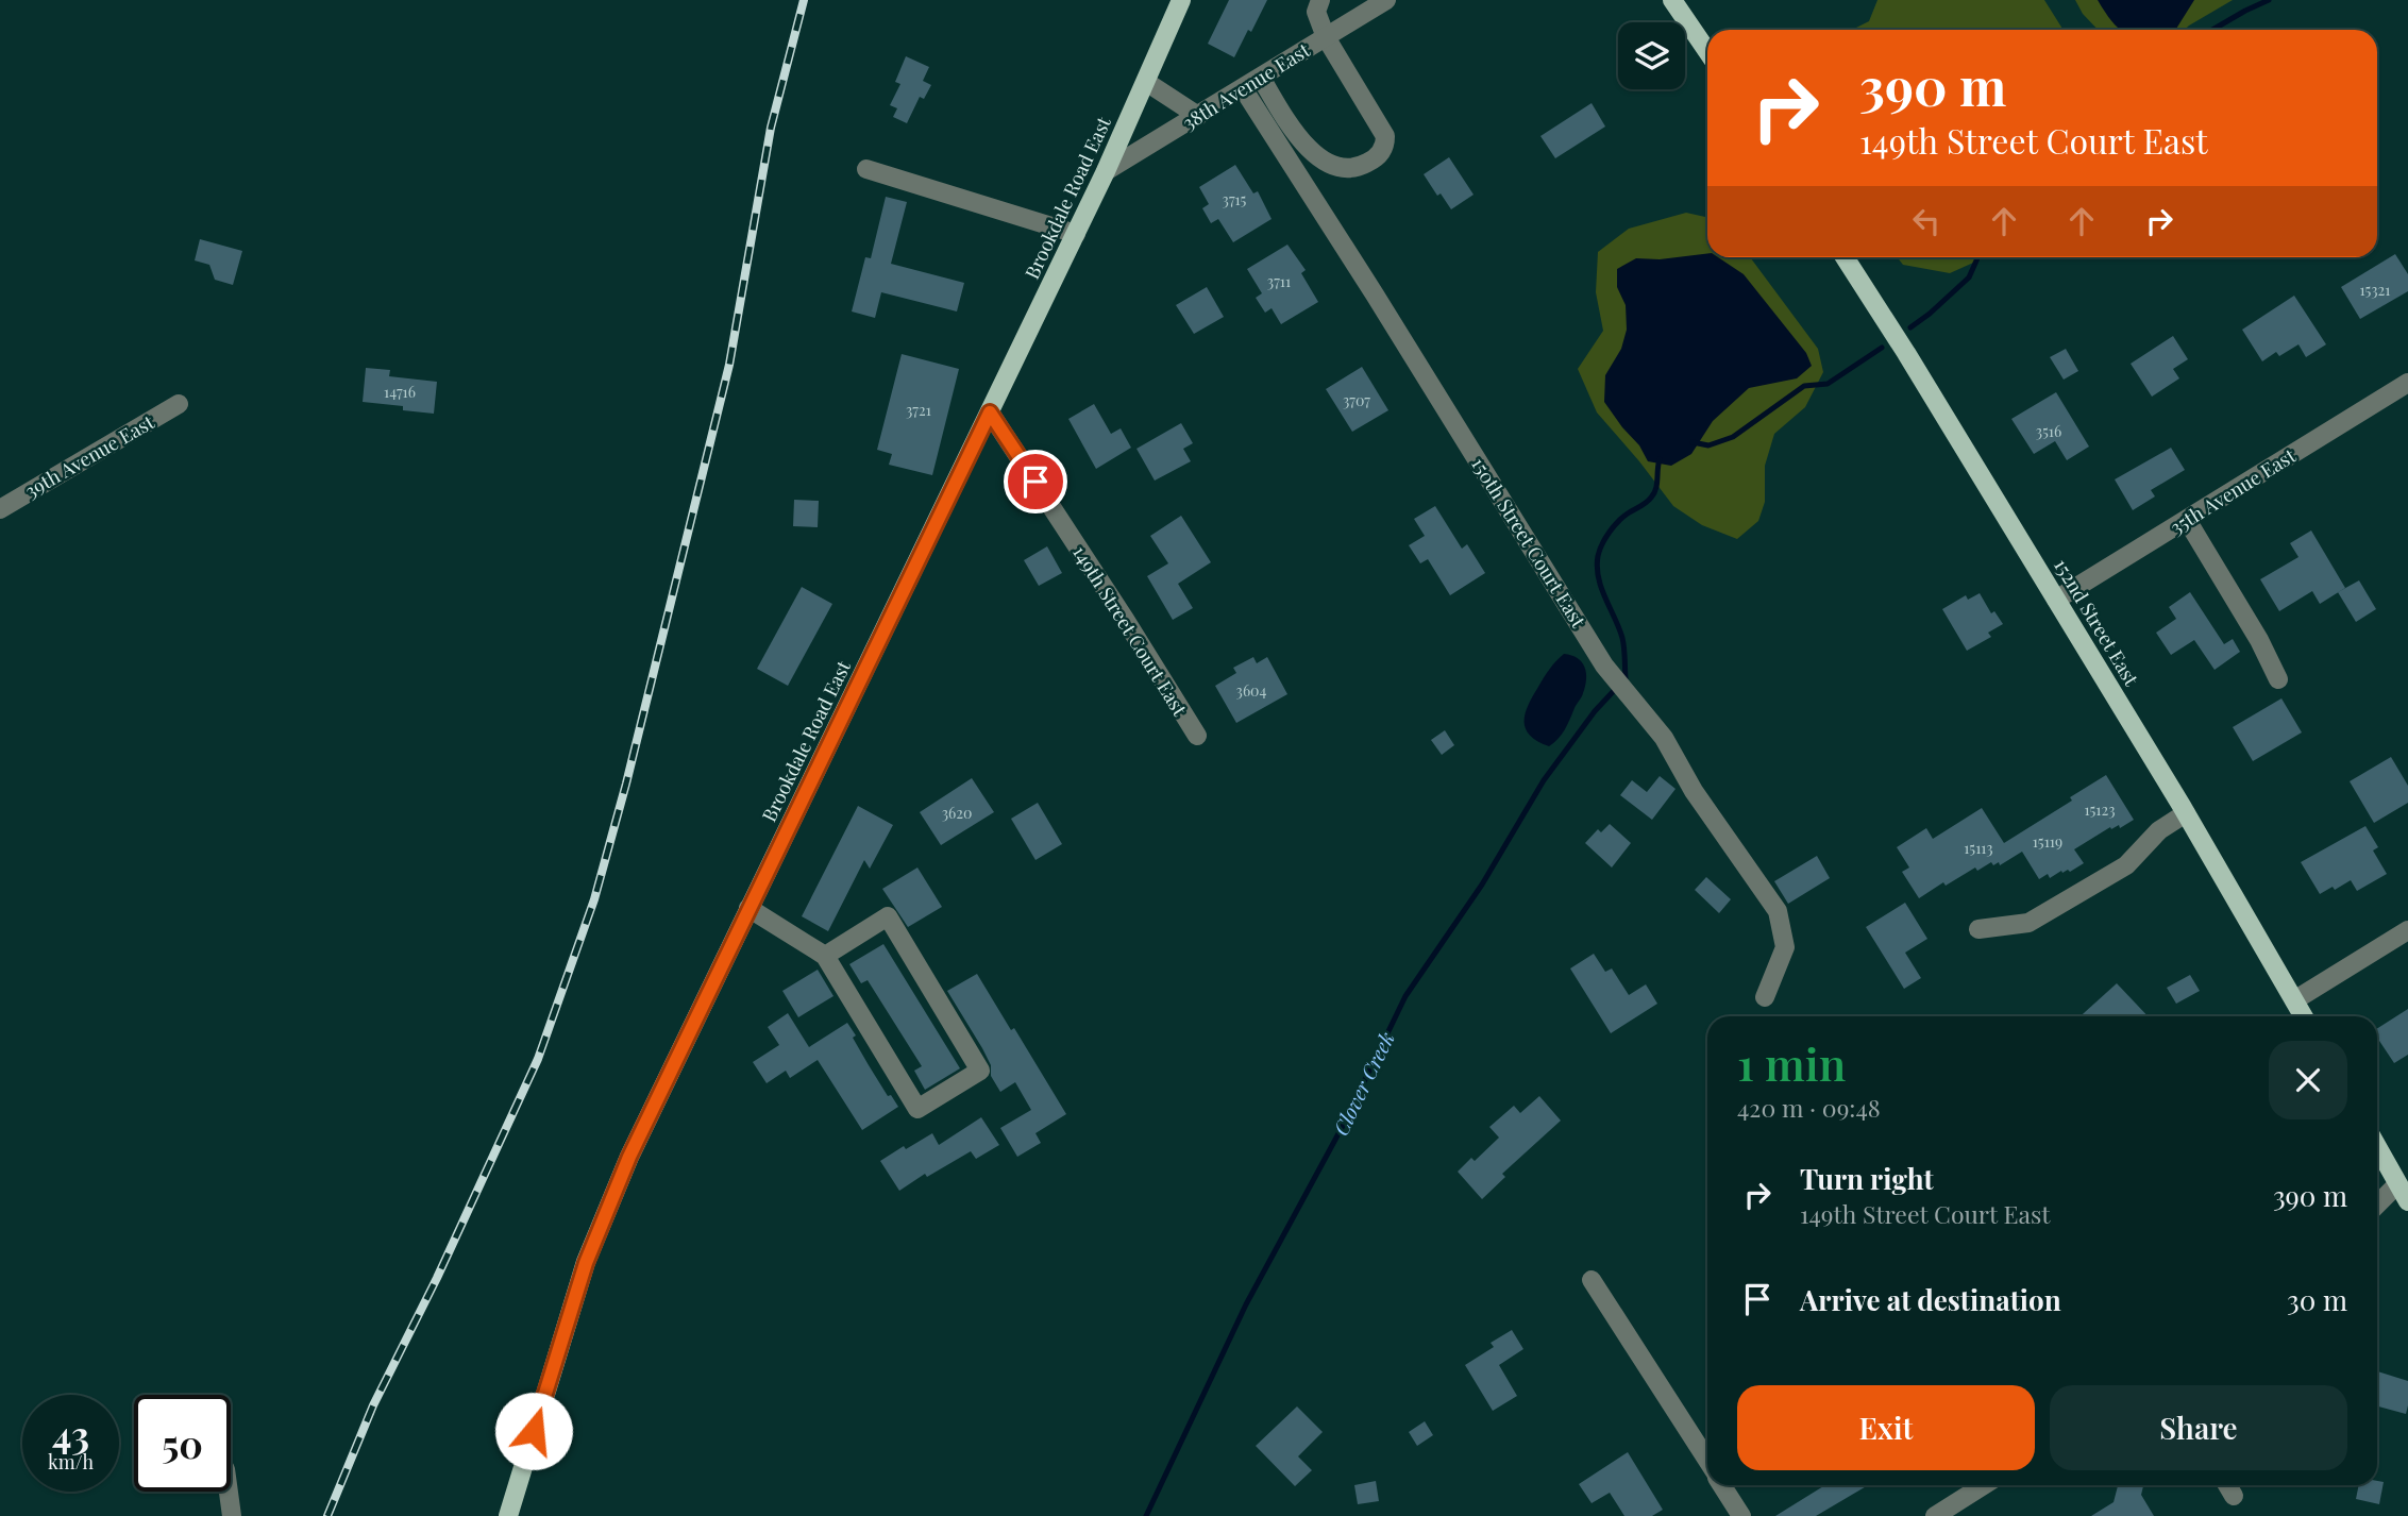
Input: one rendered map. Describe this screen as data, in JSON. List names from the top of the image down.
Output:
{
  "streets": {
    "main road": ["Brookdale Road East", "152nd Street East"],
    "street": [
      "38th Avenue East",
      "39th Avenue East",
      "35th Avenue East",
      "150th Street Court East",
      "149th Street Court East"
    ]
  },
  "crossings": [
    ["38th Avenue East", "Brookdale Road East"],
    ["38th Avenue East", "150th Street Court East"],
    ["Brookdale Road East", "149th Street Court East"],
    ["35th Avenue East", "152nd Street East"]
  ],
  "water": ["Clover Creek"],
  "house_numbers": [
    "3715",
    "3711",
    "15321",
    "14716",
    "3707",
    "3721",
    "3516",
    "3604",
    "15123",
    "3620",
    "15119",
    "15113"
  ],
  "page": {
    "turn": ["390 m", "149th Street Court East"],
    "heading": ["1 min", "420 m · 09:48"],
    "list": [
      {
        "name": "Turn right",
        "note": "149th Street Court East",
        "value": "390 m"
      },
      {
        "name": "Arrive at destination",
        "value": "30 m"
      }
    ],
    "buttons": ["Exit", "Share"],
    "speed": "43 km/h",
    "limit": "50"
  }
}
